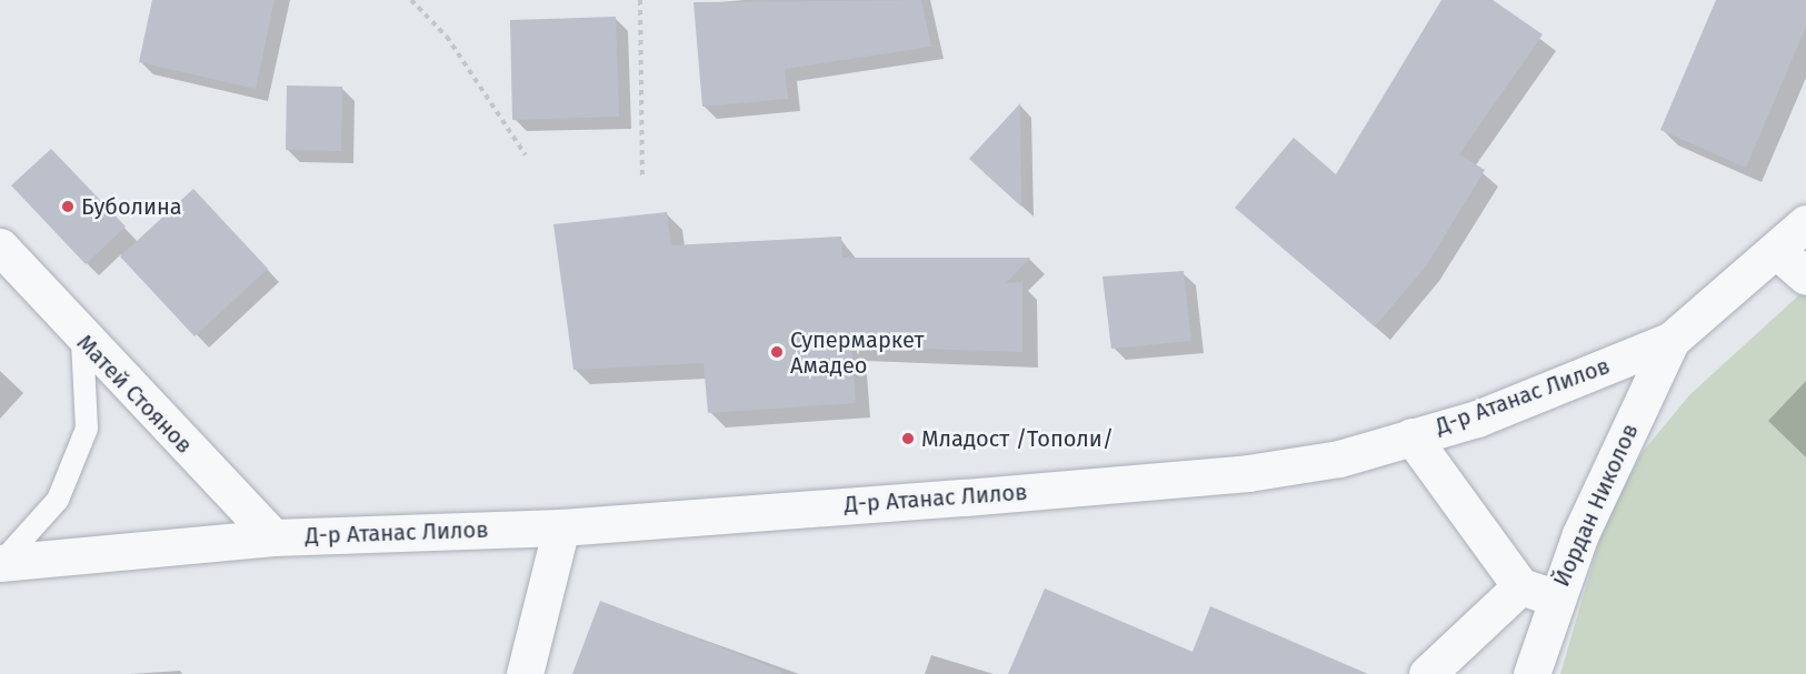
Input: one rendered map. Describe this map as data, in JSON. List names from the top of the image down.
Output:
{
  "streets": {
    "street": ["Матей Стоянов", "Д-р Атанас Лилов", "Йордан Николов"]
  },
  "crossings": [
    ["Матей Стоянов", "Д-р Атанас Лилов"],
    ["Д-р Атанас Лилов", "Йордан Николов"]
  ],
  "places": ["Буболина", "Супермаркет Амадео", "Младост /Тополи/"]
}
